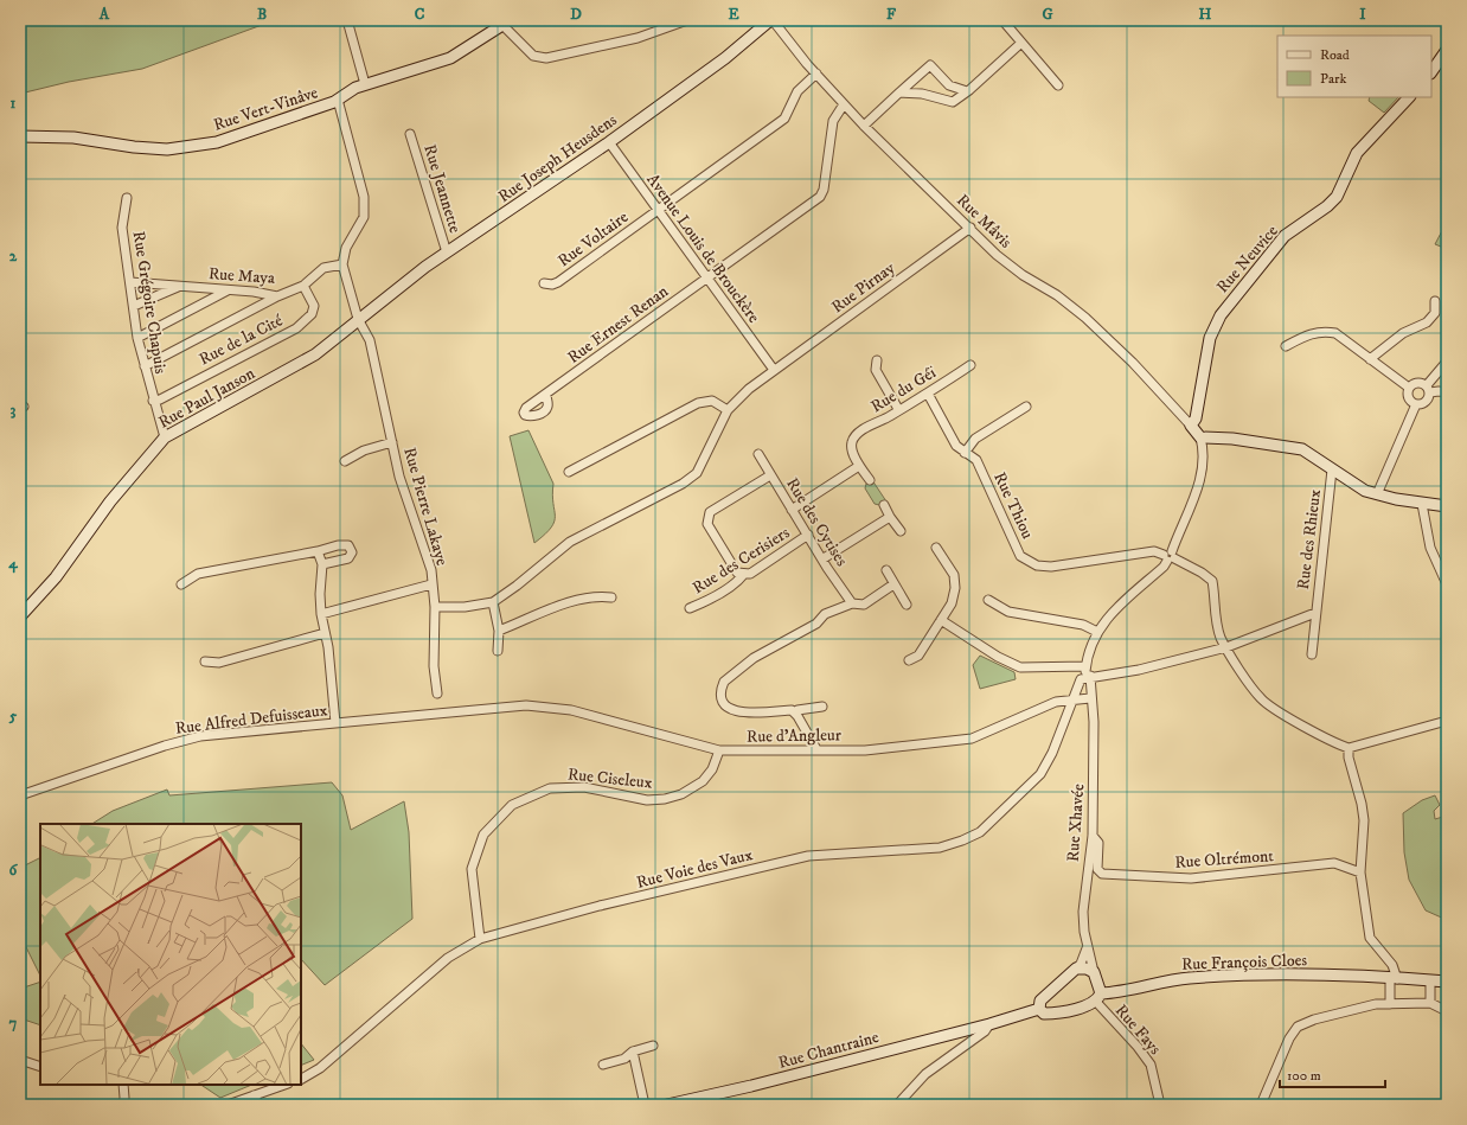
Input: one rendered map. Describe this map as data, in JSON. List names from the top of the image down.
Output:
{
  "streets": {
    "street": [
      "Rue Vert-Vinâve",
      "Rue Joseph Heusdens",
      "Rue Jeannette",
      "Rue Mâvis",
      "Rue Voltaire",
      "Avenue Louis de Brouckère",
      "Rue Neuvice",
      "Rue Maya",
      "Rue Pirnay",
      "Rue Grégoire Chapuis",
      "Rue Ernest Renan",
      "Rue de la Cité",
      "Rue du Géï",
      "Rue Paul Janson",
      "Rue Thiou",
      "Rue Pierre Lakaye",
      "Rue des Cytises",
      "Rue des Rhieux",
      "Rue des Cerisiers",
      "Rue Alfred Defuisseaux",
      "Rue d'Angleur",
      "Rue Ciseleux",
      "Rue Xhavée",
      "Rue Oltrémont",
      "Rue Voie des Vaux",
      "Rue François Cloes",
      "Rue Fays",
      "Rue Chantraine"
    ]
  },
  "crossings": [
    ["Rue Joseph Heusdens", "Rue Jeannette"],
    ["Rue Joseph Heusdens", "Rue Mâvis"],
    ["Rue Joseph Heusdens", "Avenue Louis de Brouckère"],
    ["Rue Joseph Heusdens", "Rue Paul Janson"],
    ["Rue Joseph Heusdens", "Rue Pierre Lakaye"],
    ["Rue Mâvis", "Rue Voltaire"],
    ["Rue Mâvis", "Rue Neuvice"],
    ["Rue Mâvis", "Rue Pirnay"],
    ["Rue Mâvis", "Rue Ernest Renan"],
    ["Rue Voltaire", "Avenue Louis de Brouckère"],
    ["Avenue Louis de Brouckère", "Rue Pirnay"],
    ["Avenue Louis de Brouckère", "Rue Ernest Renan"],
    ["Rue Maya", "Rue Grégoire Chapuis"],
    ["Rue Maya", "Rue de la Cité"],
    ["Rue Maya", "Rue Pierre Lakaye"],
    ["Rue Grégoire Chapuis", "Rue de la Cité"],
    ["Rue Grégoire Chapuis", "Rue Paul Janson"],
    ["Rue du Géï", "Rue Thiou"],
    ["Rue Paul Janson", "Rue Pierre Lakaye"],
    ["Rue des Cytises", "Rue des Cerisiers"],
    ["Rue des Rhieux", "Rue Xhavée"],
    ["Rue des Rhieux", "Rue Voie des Vaux"],
    ["Rue Alfred Defuisseaux", "Rue d'Angleur"],
    ["Rue d'Angleur", "Rue Ciseleux"],
    ["Rue d'Angleur", "Rue Xhavée"],
    ["Rue d'Angleur", "Rue Voie des Vaux"],
    ["Rue Ciseleux", "Rue Voie des Vaux"],
    ["Rue Xhavée", "Rue Oltrémont"],
    ["Rue Xhavée", "Rue Voie des Vaux"],
    ["Rue François Cloes", "Rue Fays"],
    ["Rue François Cloes", "Rue Chantraine"]
  ],
  "legend": ["Road", "Park"],
  "scale_bar": "100 m",
  "grid": {
    "columns": [
      "A",
      "B",
      "C",
      "D",
      "E",
      "F",
      "G",
      "H",
      "I"
    ],
    "rows": [
      "1",
      "2",
      "3",
      "4",
      "5",
      "6",
      "7"
    ]
  }
}
